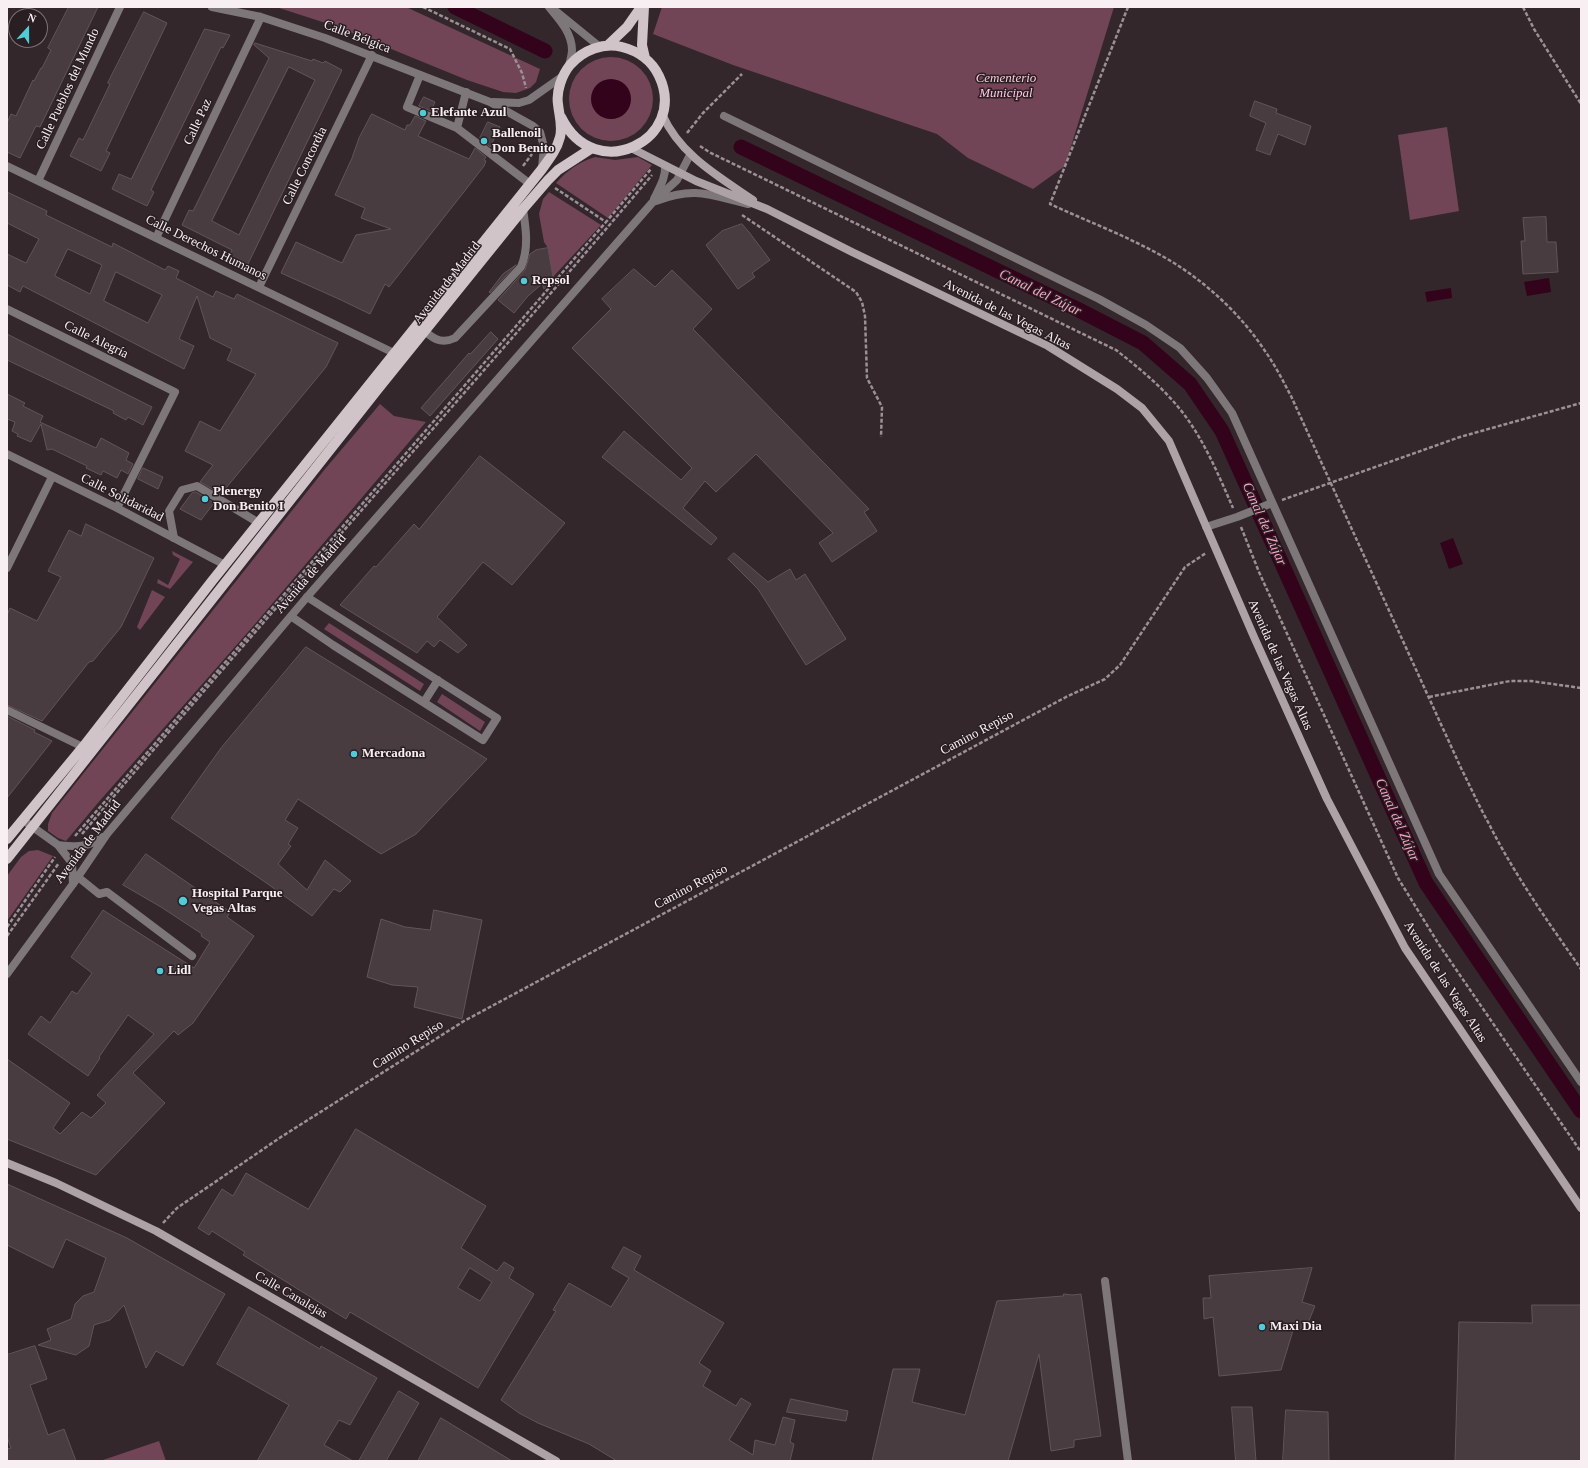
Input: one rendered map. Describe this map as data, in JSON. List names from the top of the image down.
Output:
{
  "streets": {
    "main road": ["Avenida de Madrid"],
    "street": [
      "Calle Bélgica",
      "Calle Pueblos del Mundo",
      "Calle Paz",
      "Calle Concordia",
      "Calle Derechos Humanos",
      "Avenida de las Vegas Altas",
      "Calle Alegría",
      "Calle Solidaridad",
      "Calle Canalejas"
    ],
    "path": ["Camino Repiso"]
  },
  "crossings": [
    ["Calle Bélgica", "Calle Paz"],
    ["Calle Bélgica", "Calle Concordia"],
    ["Calle Pueblos del Mundo", "Calle Derechos Humanos"],
    ["Calle Paz", "Calle Derechos Humanos"],
    ["Calle Concordia", "Calle Derechos Humanos"],
    ["Calle Derechos Humanos", "Avenida de Madrid"],
    ["Avenida de Madrid", "Calle Solidaridad"],
    ["Avenida de las Vegas Altas", "Camino Repiso"],
    ["Calle Alegría", "Calle Solidaridad"],
    ["Camino Repiso", "Calle Canalejas"]
  ],
  "water": ["Canal del Zújar"],
  "parks": ["Cementerio Municipal"],
  "places": [
    "Elefante Azul",
    "Ballenoil Don Benito",
    "Repsol",
    "Plenergy Don Benito I",
    "Mercadona",
    "Hospital Parque Vegas Altas",
    "Lidl",
    "Maxi Dia"
  ],
  "north": "top"
}
